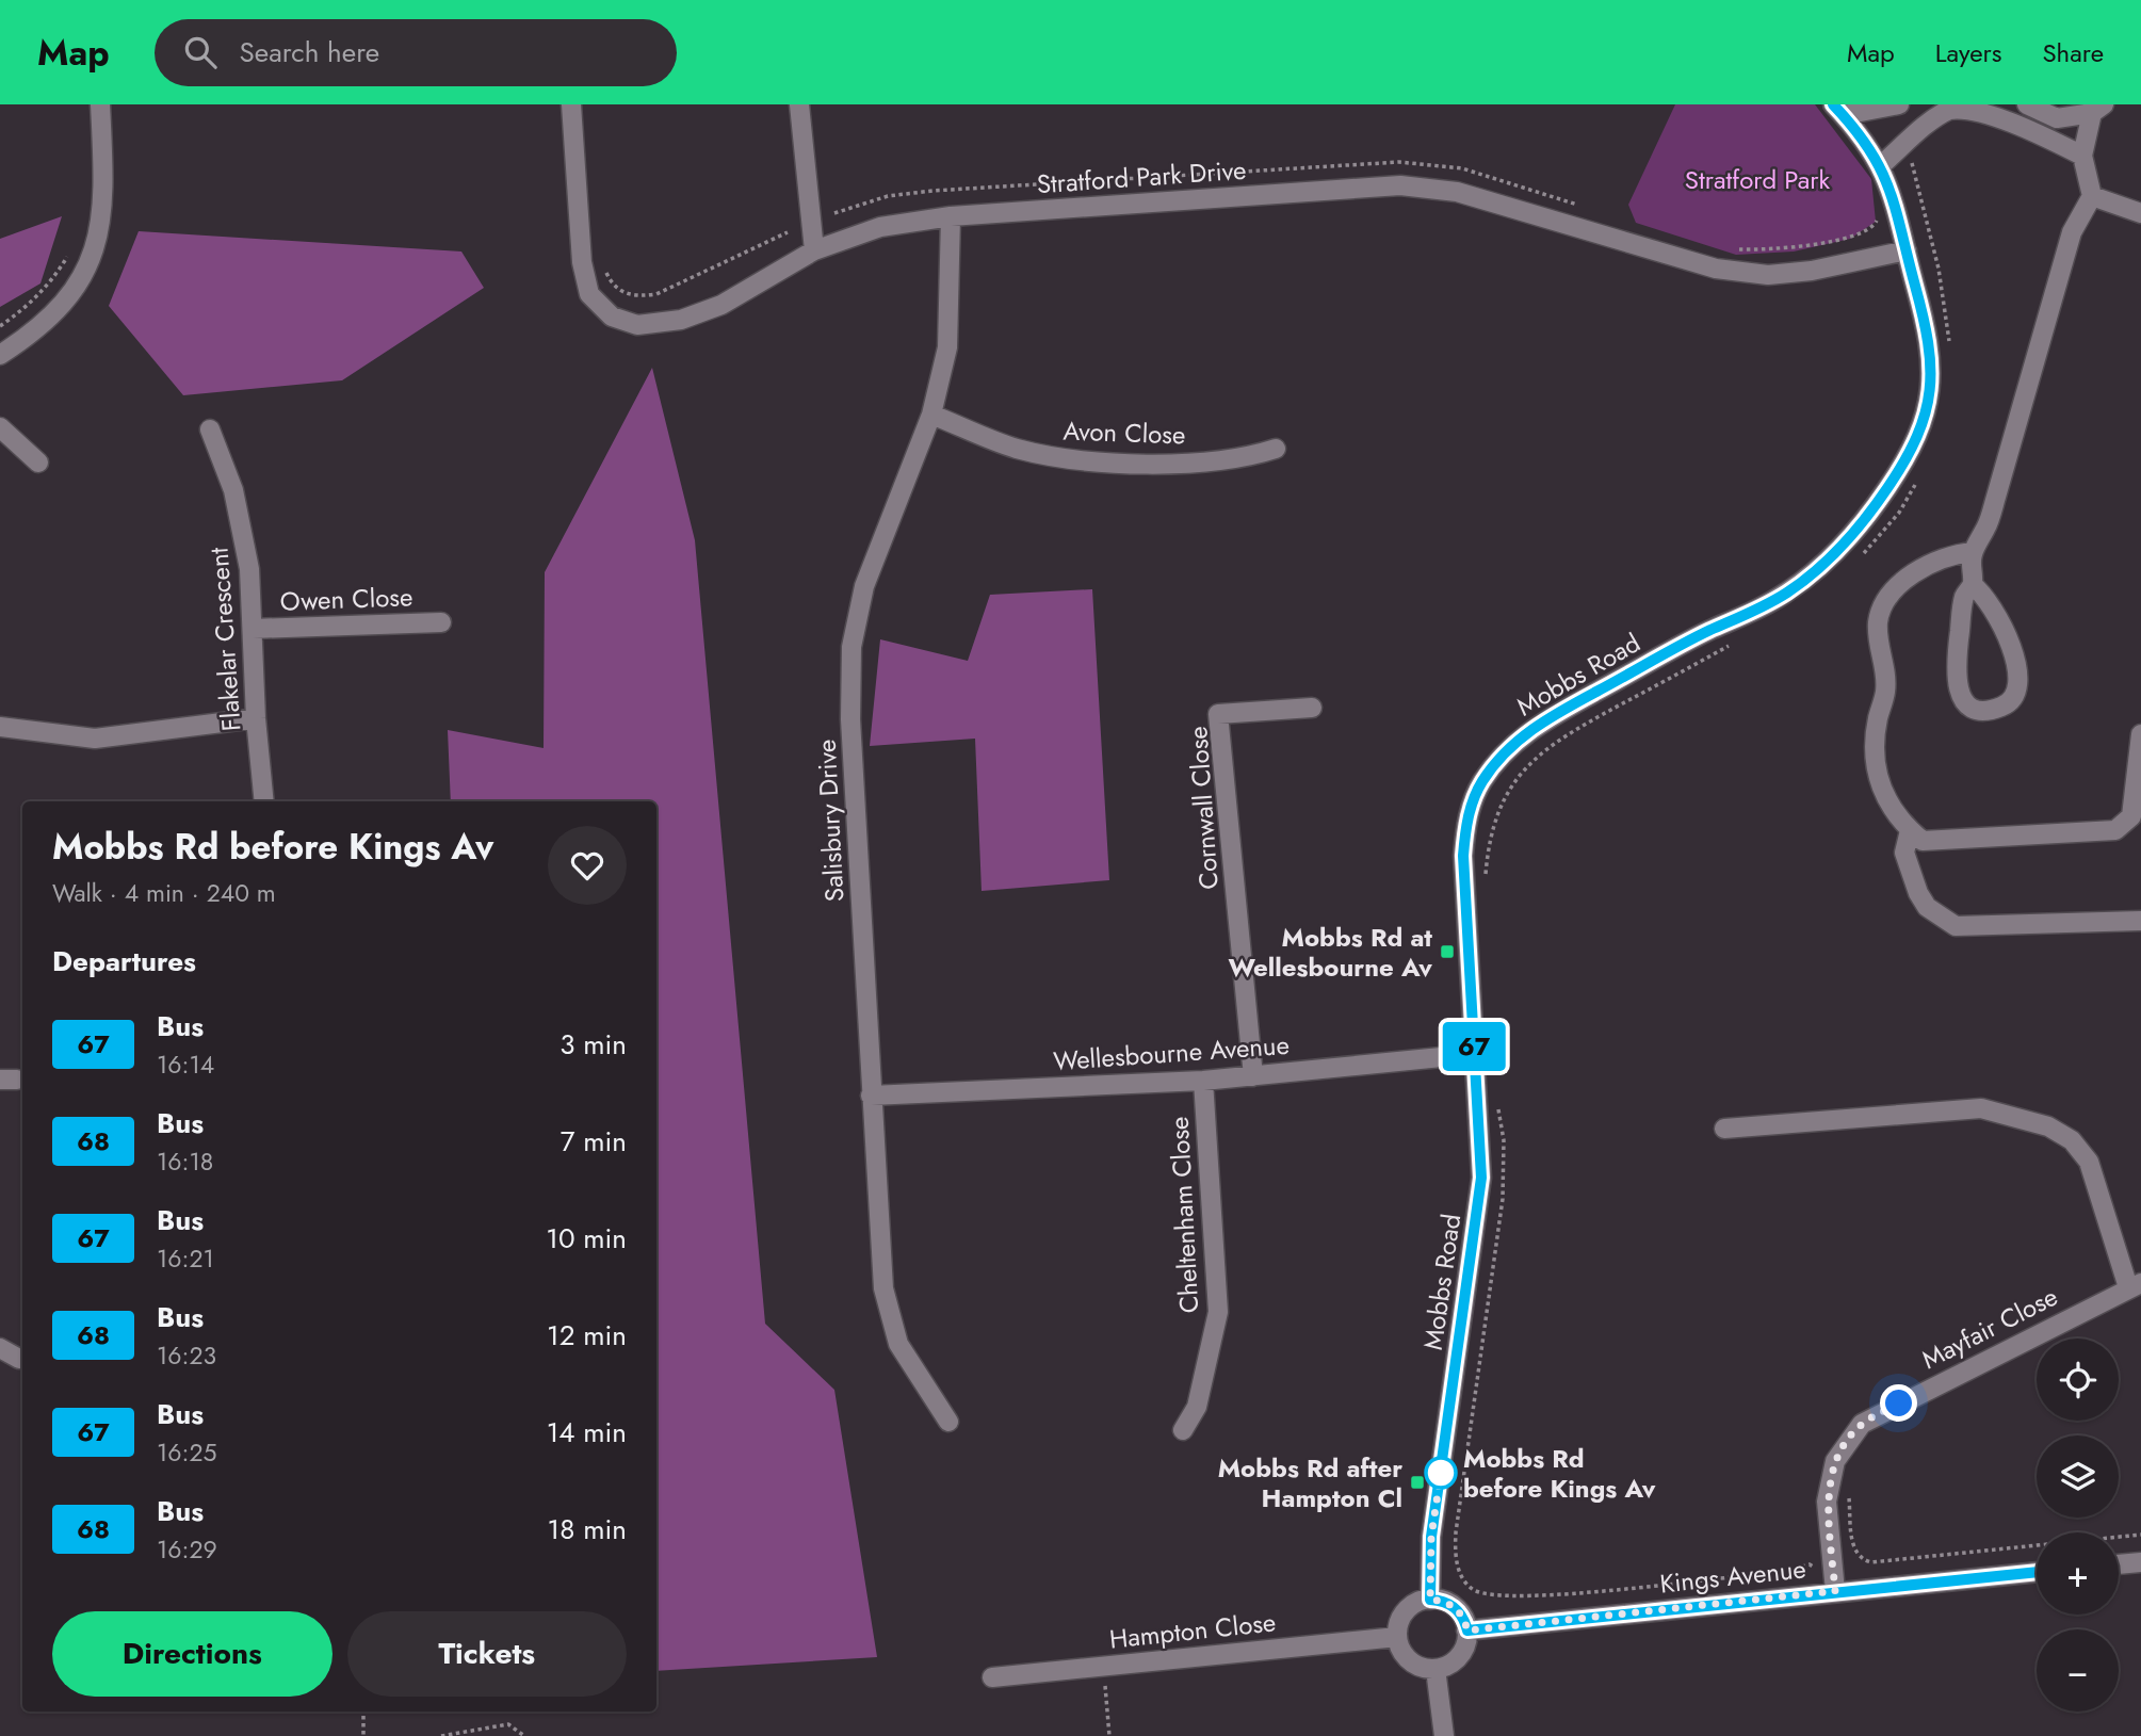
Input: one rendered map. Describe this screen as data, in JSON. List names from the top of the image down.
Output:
{
  "streets": {
    "street": [
      "Stratford Park Drive",
      "Avon Close",
      "Owen Close",
      "Flakelar Crescent",
      "Mobbs Road",
      "Cornwall Close",
      "Salisbury Drive",
      "Wellesbourne Avenue",
      "Cheltenham Close",
      "Mayfair Close",
      "Kings Avenue",
      "Hampton Close"
    ]
  },
  "crossings": [
    ["Stratford Park Drive", "Mobbs Road"],
    ["Stratford Park Drive", "Salisbury Drive"],
    ["Avon Close", "Salisbury Drive"],
    ["Owen Close", "Flakelar Crescent"],
    ["Mobbs Road", "Wellesbourne Avenue"],
    ["Mobbs Road", "Kings Avenue"],
    ["Mobbs Road", "Hampton Close"],
    ["Cornwall Close", "Wellesbourne Avenue"],
    ["Salisbury Drive", "Wellesbourne Avenue"],
    ["Wellesbourne Avenue", "Cheltenham Close"],
    ["Mayfair Close", "Kings Avenue"],
    ["Kings Avenue", "Hampton Close"]
  ],
  "parks": ["Stratford Park"],
  "places": {
    "transit": ["Mobbs Rd at Wellesbourne Av", "Mobbs Rd after Hampton Cl"],
    "other": ["Mobbs Rd before Kings Av"]
  },
  "lines": ["bus line 67"],
  "page": {
    "header": "Map",
    "search": "Search here",
    "nav": ["Map", "Layers", "Share"],
    "on_map": "67",
    "heading": [
      ["Mobbs Rd before Kings Av", "Walk · 4 min · 240 m"],
      "Departures"
    ],
    "list": [
      {
        "mark": "67",
        "name": "Bus",
        "note": "16:14",
        "value": "3 min"
      },
      {
        "mark": "68",
        "name": "Bus",
        "note": "16:18",
        "value": "7 min"
      },
      {
        "mark": "67",
        "name": "Bus",
        "note": "16:21",
        "value": "10 min"
      },
      {
        "mark": "68",
        "name": "Bus",
        "note": "16:23",
        "value": "12 min"
      },
      {
        "mark": "67",
        "name": "Bus",
        "note": "16:25",
        "value": "14 min"
      },
      {
        "mark": "68",
        "name": "Bus",
        "note": "16:29",
        "value": "18 min"
      }
    ],
    "map_buttons": ["+", "−"],
    "buttons": ["Directions", "Tickets"]
  }
}
